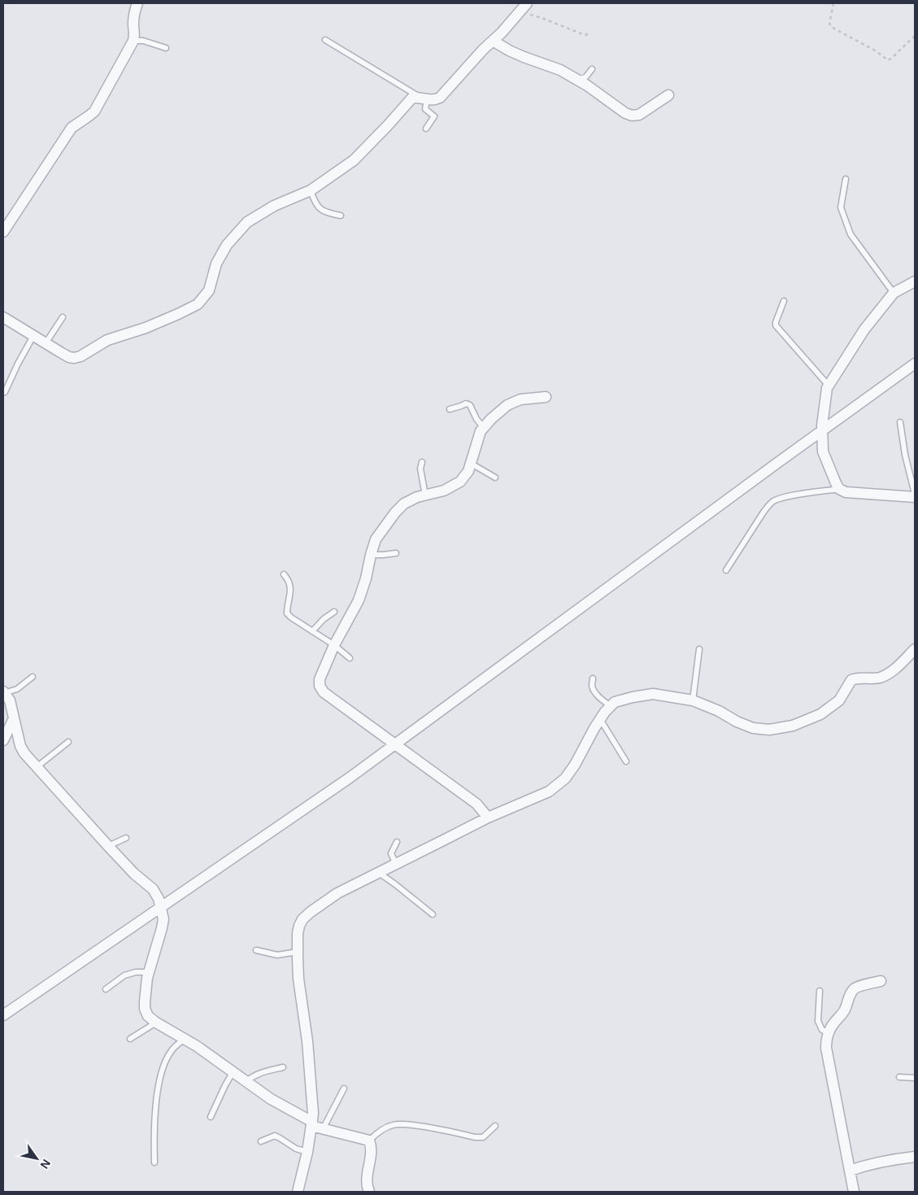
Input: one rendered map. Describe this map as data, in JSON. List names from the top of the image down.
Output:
{
  "north": "bottom right"
}
